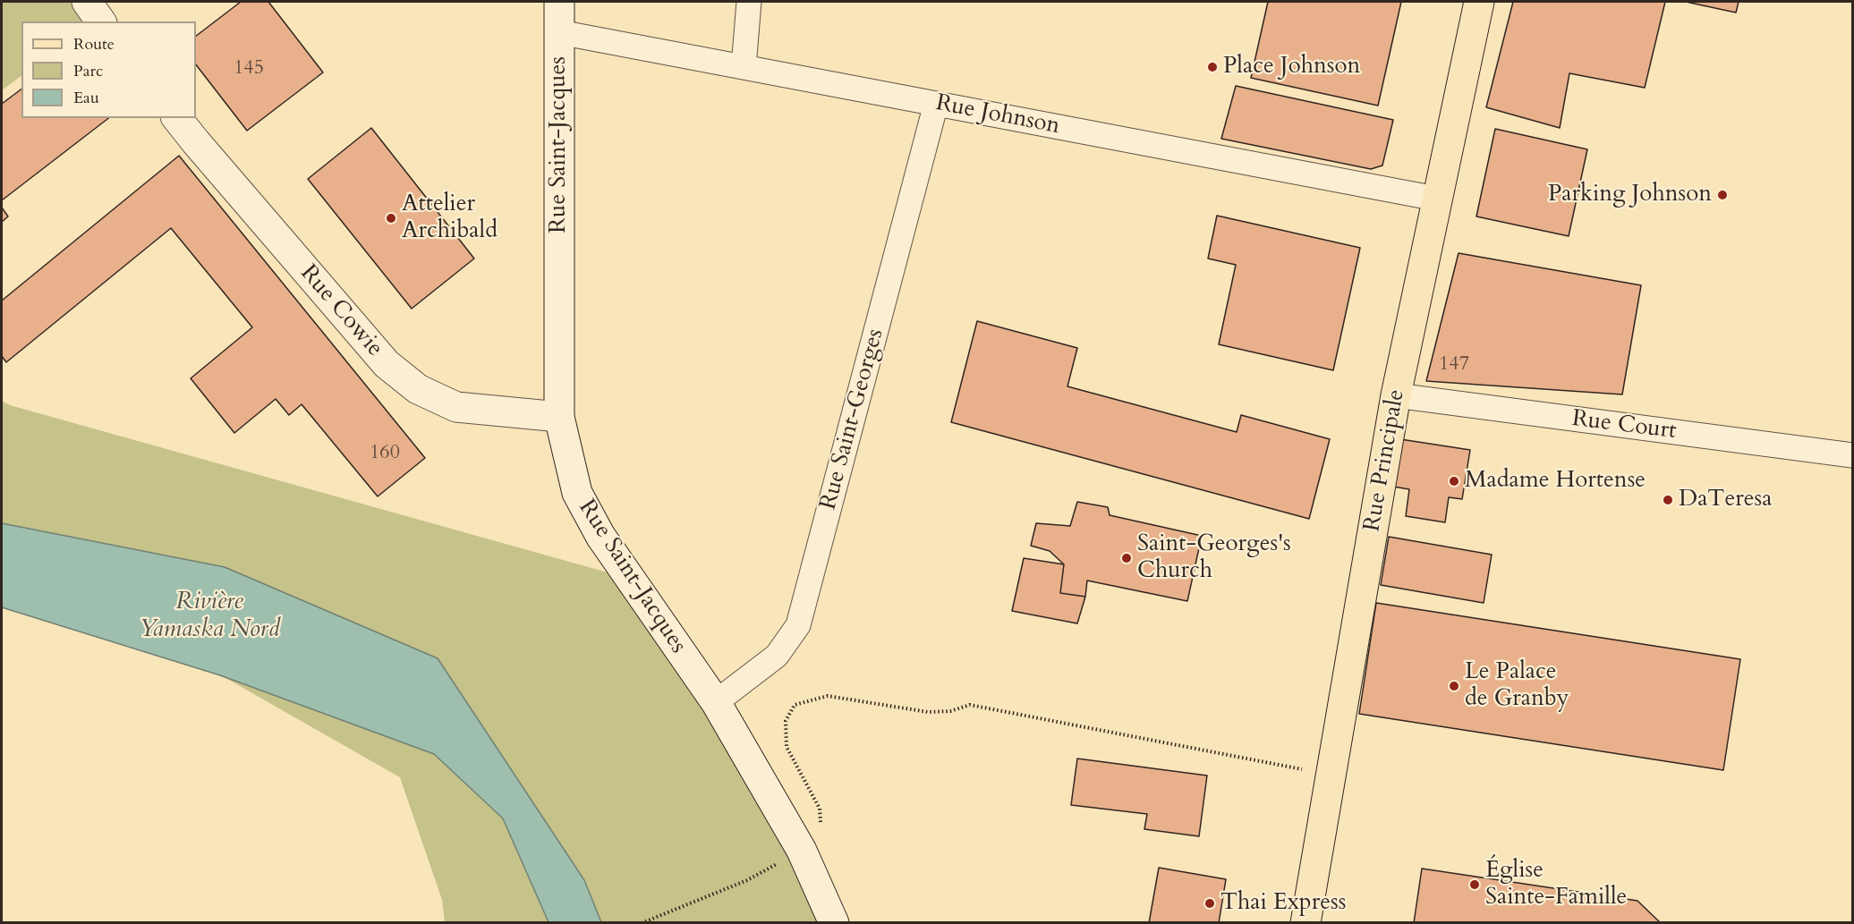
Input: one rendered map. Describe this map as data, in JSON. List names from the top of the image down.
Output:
{
  "streets": {
    "main road": ["Rue Saint-Jacques", "Rue Cowie", "Rue Principale"],
    "street": ["Rue Johnson", "Rue Saint-Georges", "Rue Court"]
  },
  "crossings": [
    ["Rue Johnson", "Rue Saint-Jacques"],
    ["Rue Johnson", "Rue Saint-Georges"],
    ["Rue Johnson", "Rue Principale"],
    ["Rue Saint-Jacques", "Rue Cowie"],
    ["Rue Saint-Jacques", "Rue Saint-Georges"],
    ["Rue Court", "Rue Principale"]
  ],
  "water": ["Rivière Yamaska Nord"],
  "places": [
    "Place Johnson",
    "Parking Johnson",
    "Attelier Archibald",
    "Madame Hortense",
    "DaTeresa",
    "Saint-Georges's Church",
    "Le Palace de Granby",
    "Église Sainte-Famille",
    "Thai Express"
  ],
  "house_numbers": ["145", "147", "160"],
  "legend": ["Route", "Parc", "Eau"]
}
